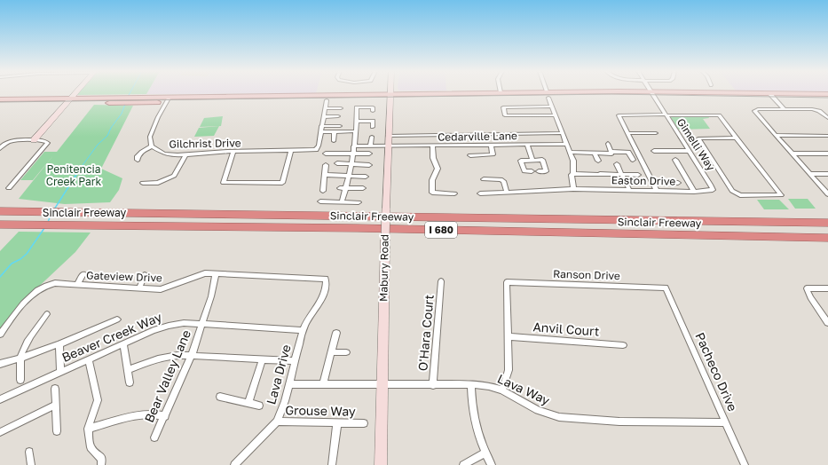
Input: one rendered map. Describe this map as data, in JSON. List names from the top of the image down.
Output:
{
  "streets": {
    "highway": ["Sinclair Freeway", "I 680"],
    "main road": ["Mabury Road"],
    "street": [
      "Cedarville Lane",
      "Gilchrist Drive",
      "Gimelli Way",
      "Easton Drive",
      "Ranson Drive",
      "Gateview Drive",
      "Anvil Court",
      "O'Hara Court",
      "Beaver Creek Way",
      "Pacheco Drive",
      "Lava Drive",
      "Bear Valley Lane",
      "Lava Way",
      "Grouse Way"
    ]
  },
  "crossings": [
    ["Cedarville Lane", "Mabury Road"],
    ["Gimelli Way", "Easton Drive"],
    ["Mabury Road", "Lava Way"],
    ["Ranson Drive", "Anvil Court"],
    ["Ranson Drive", "Pacheco Drive"],
    ["Gateview Drive", "Lava Drive"],
    ["Gateview Drive", "Bear Valley Lane"],
    ["O'Hara Court", "Lava Way"],
    ["Beaver Creek Way", "Lava Drive"],
    ["Beaver Creek Way", "Bear Valley Lane"],
    ["Pacheco Drive", "Lava Way"],
    ["Lava Drive", "Lava Way"],
    ["Lava Drive", "Grouse Way"]
  ],
  "parks": ["Penitencia Creek Park"]
}
